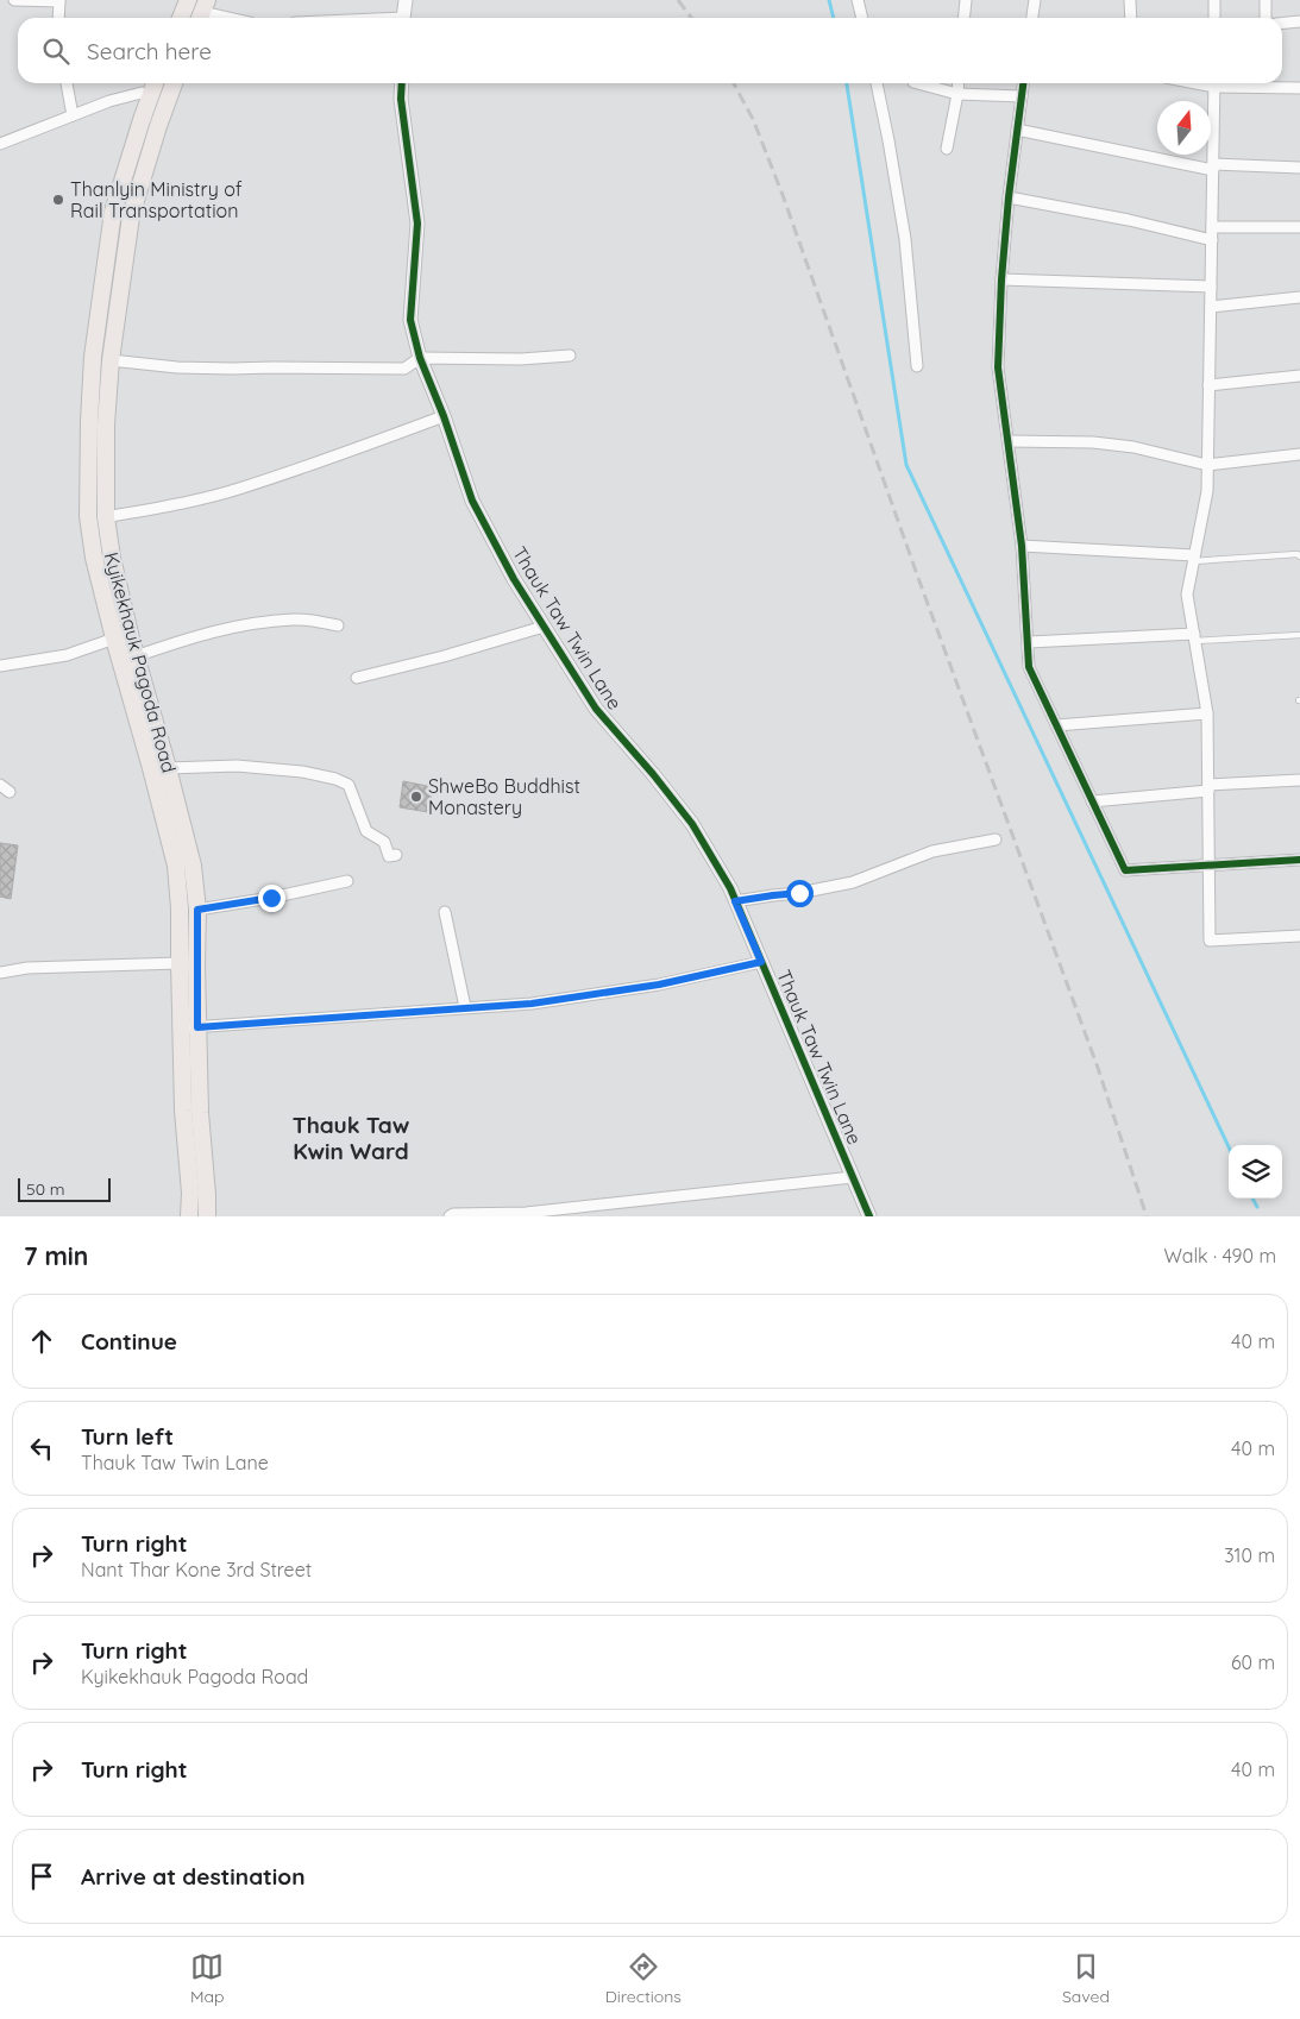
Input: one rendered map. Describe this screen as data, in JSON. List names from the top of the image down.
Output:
{
  "streets": {
    "main road": ["Kyikekhauk Pagoda Road"],
    "street": ["Thauk Taw Twin Lane"]
  },
  "districts": ["Thauk Taw Kwin Ward"],
  "places": ["Thanlyin Ministry of Rail Transportation", "ShweBo Buddhist Monastery"],
  "scale_bar": "50 m",
  "north": "top",
  "page": {
    "search": "Search here",
    "scale": "50 m",
    "heading": ["7 min", "Walk · 490 m"],
    "list": [
      ["Continue", "40 m"],
      ["Turn left", "Thauk Taw Twin Lane", "40 m"],
      ["Turn right", "Nant Thar Kone 3rd Street", "310 m"],
      ["Turn right", "Kyikekhauk Pagoda Road", "60 m"],
      ["Turn right", "40 m"],
      "Arrive at destination"
    ],
    "nav": ["Map", "Directions", "Saved"]
  }
}
